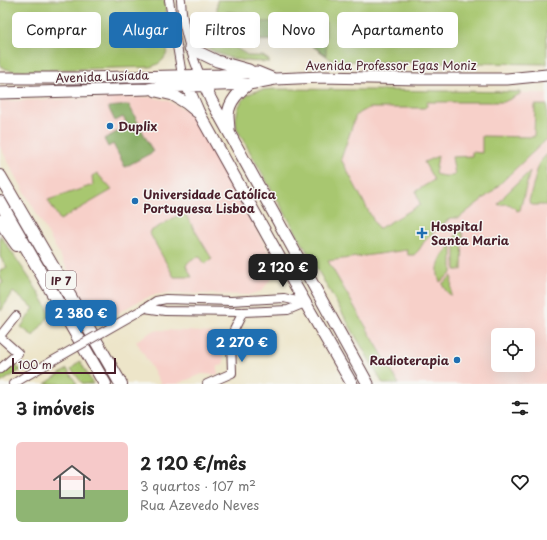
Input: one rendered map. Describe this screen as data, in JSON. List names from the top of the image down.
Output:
{
  "streets": {
    "highway": ["IP 7"],
    "main road": ["Avenida Professor Egas Moniz", "Avenida Lusíada"]
  },
  "crossings": [
    ["Avenida Professor Egas Moniz", "Avenida Lusíada"]
  ],
  "places": {
    "other": ["Duplix", "Universidade Católica Portuguesa Lisboa", "Radioterapia"],
    "health": ["Hospital Santa Maria"]
  },
  "scale_bar": "100 m",
  "page": {
    "chip": [
      "Comprar",
      "Alugar",
      "Filtros",
      "Novo",
      "Apartamento"
    ],
    "price": ["2 120 €", "2 380 €", "2 270 €"],
    "scale": "100 m",
    "heading": "3 imóveis",
    "list": [
      {
        "name": "2 120 €/mês",
        "note": "3 quartos · 107 m² · Rua Azevedo Neves"
      }
    ]
  }
}
